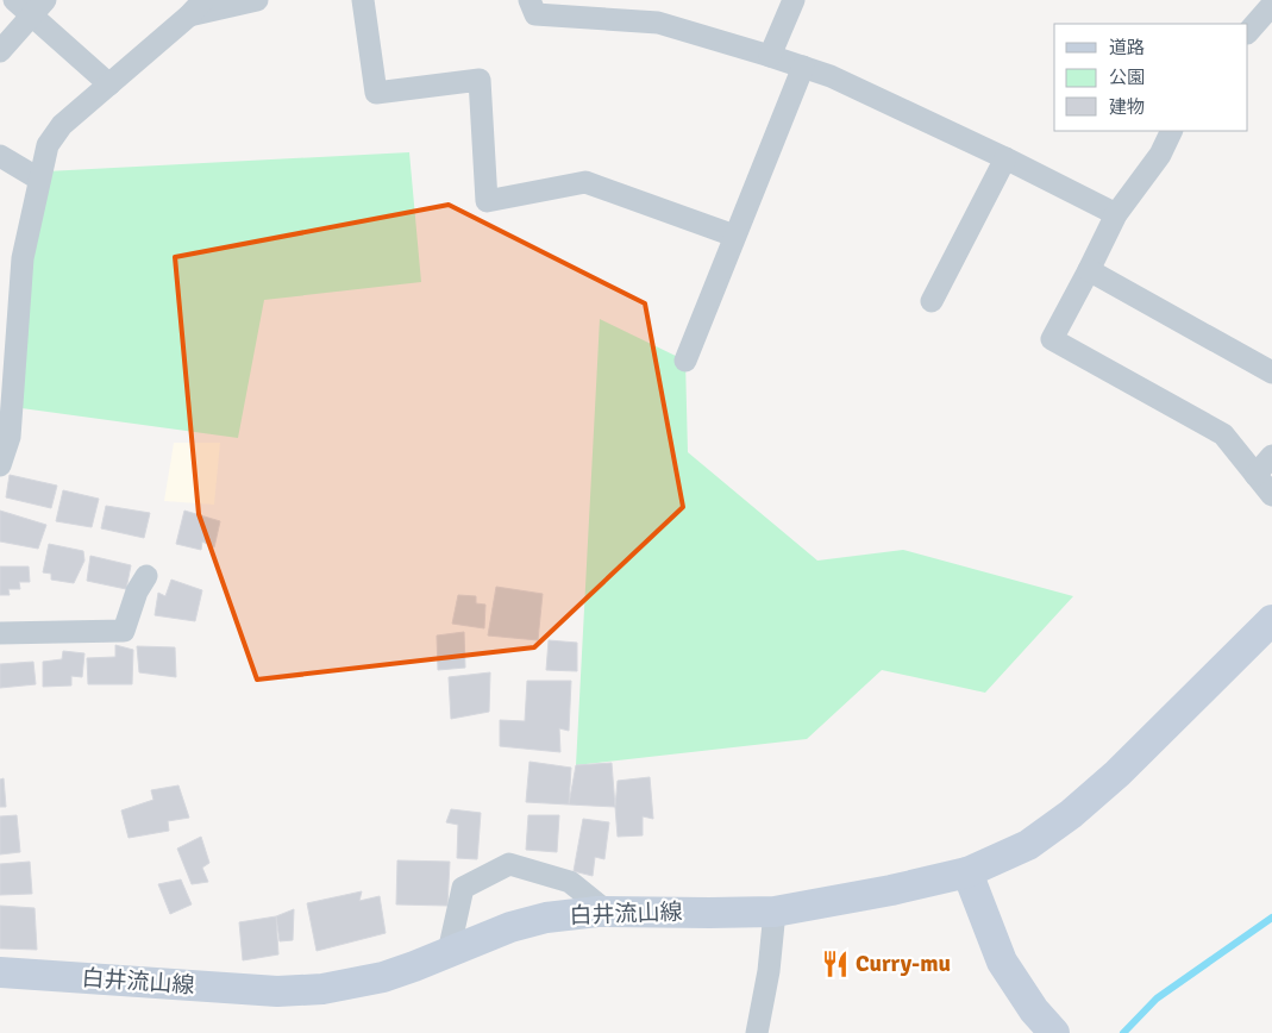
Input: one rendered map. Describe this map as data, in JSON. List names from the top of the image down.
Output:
{
  "streets": {
    "main road": ["白井流山線"]
  },
  "places": {
    "restaurant": ["Curry-mu"]
  },
  "legend": ["道路", "公園", "建物"]
}
